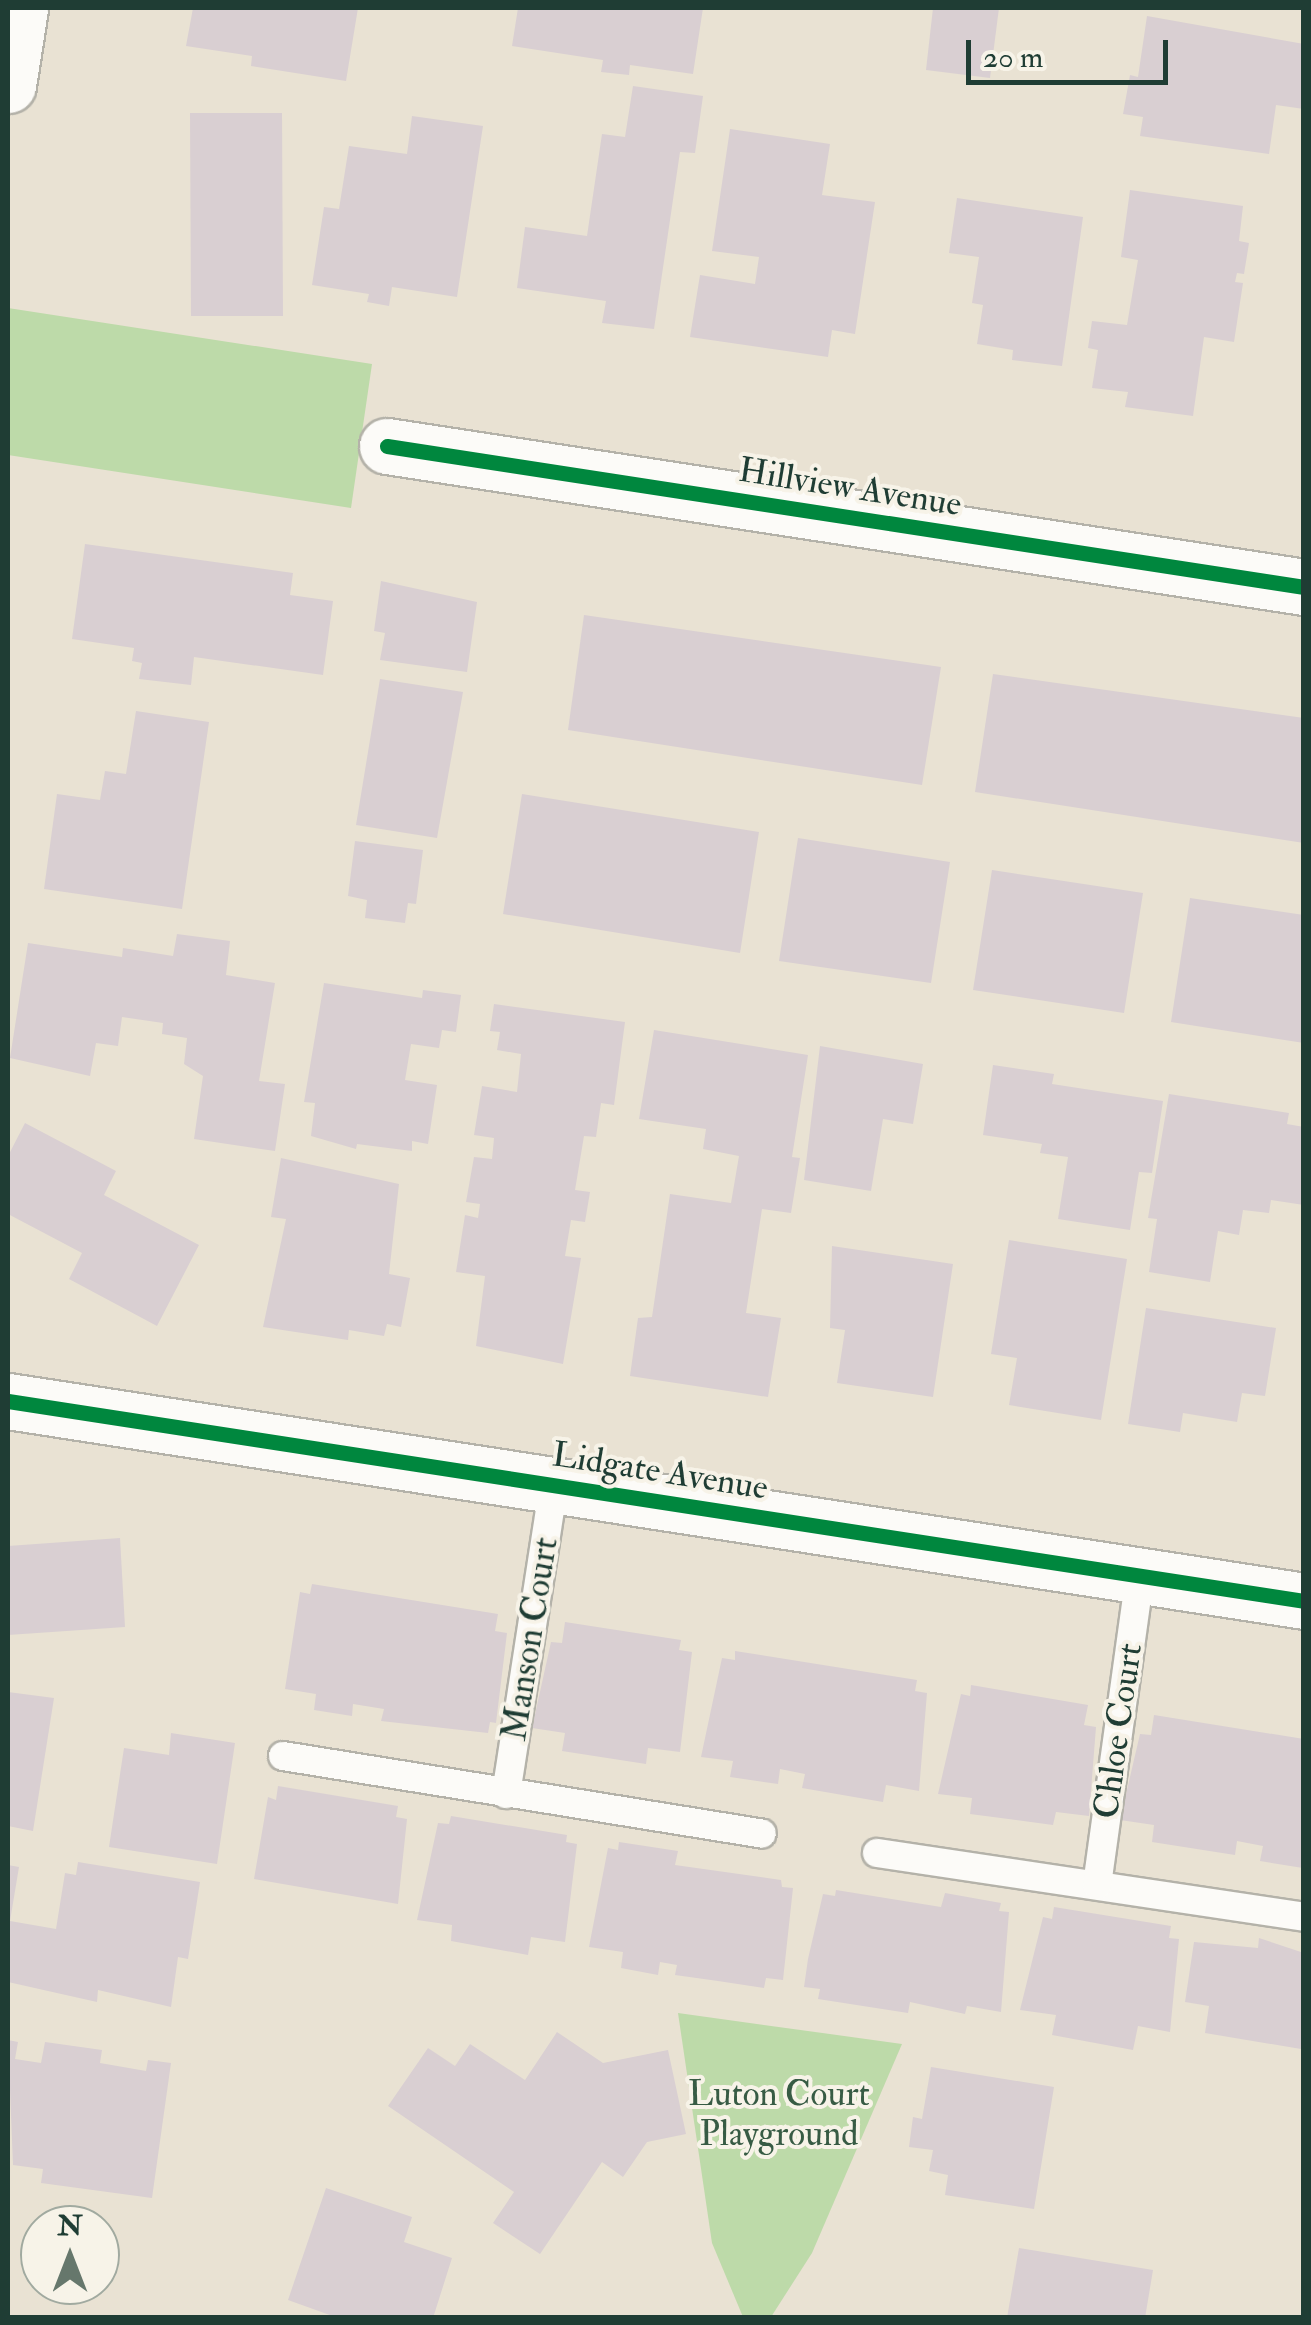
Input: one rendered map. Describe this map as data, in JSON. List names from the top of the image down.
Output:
{
  "streets": {
    "street": ["Hillview Avenue", "Lidgate Avenue"],
    "lane": ["Manson Court", "Chloe Court"]
  },
  "crossings": [
    ["Lidgate Avenue", "Manson Court"],
    ["Lidgate Avenue", "Chloe Court"]
  ],
  "parks": ["Luton Court Playground"],
  "scale_bar": "20 m",
  "north": "top"
}
